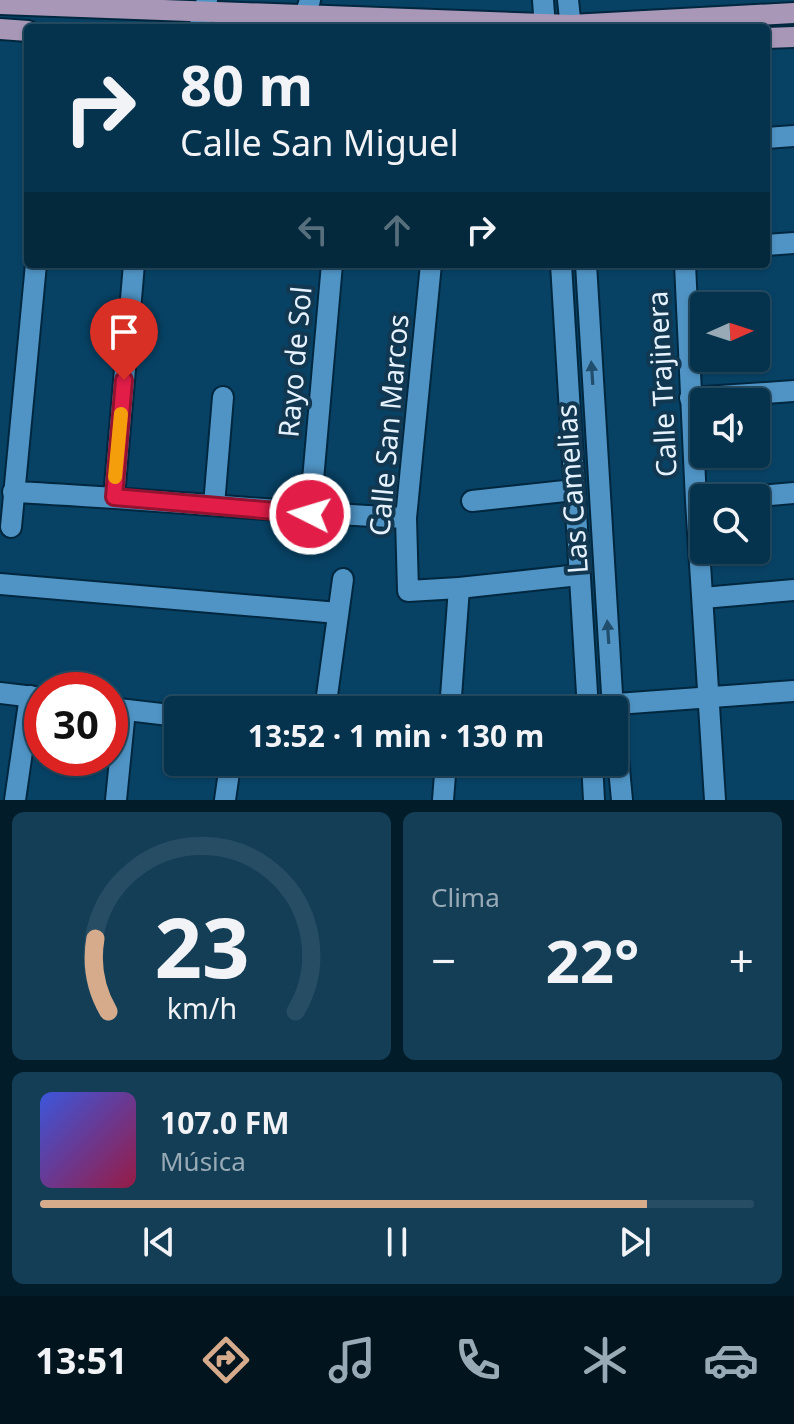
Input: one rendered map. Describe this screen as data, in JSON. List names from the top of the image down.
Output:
{
  "streets": {
    "street": [
      "Rayo de Sol",
      "Calle Trajinera",
      "Calle San Marcos",
      "Las Camelias"
    ]
  },
  "north": "right",
  "page": {
    "turn": ["80 m", "Calle San Miguel"],
    "limit": "30",
    "trip": "13:52 · 1 min · 130 m",
    "tile": "Clima",
    "heat": ["−", "22°", "+"],
    "song": ["107.0 FM", "Música"],
    "tabs": "13:51",
    "gauge": ["23", "km/h"]
  }
}
